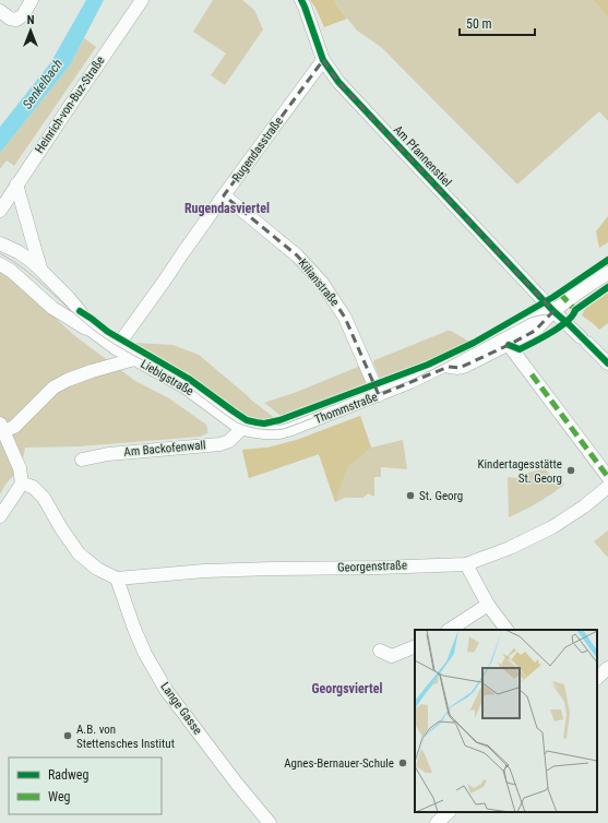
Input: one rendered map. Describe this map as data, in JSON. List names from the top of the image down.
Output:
{
  "streets": {
    "street": [
      "Heinrich-von-Buz-Straße",
      "Rugendasstraße",
      "Am Pfannenstiel",
      "Kilianstraße",
      "Liebigstraße",
      "Thommstraße",
      "Am Backofenwall",
      "Georgenstraße",
      "Lange Gasse"
    ]
  },
  "crossings": [
    ["Rugendasstraße", "Am Pfannenstiel"],
    ["Rugendasstraße", "Kilianstraße"],
    ["Rugendasstraße", "Liebigstraße"],
    ["Am Pfannenstiel", "Thommstraße"],
    ["Kilianstraße", "Thommstraße"],
    ["Liebigstraße", "Thommstraße"],
    ["Liebigstraße", "Am Backofenwall"],
    ["Thommstraße", "Am Backofenwall"],
    ["Georgenstraße", "Lange Gasse"]
  ],
  "districts": ["Rugendasviertel", "Georgsviertel"],
  "water": ["Senkelbach"],
  "places": [
    "Kindertagesstätte St. Georg",
    "St. Georg",
    "A.B. von Stettensches Institut",
    "Agnes-Bernauer-Schule"
  ],
  "legend": ["Radweg", "Weg"],
  "scale_bar": "50 m",
  "north": "top"
}
